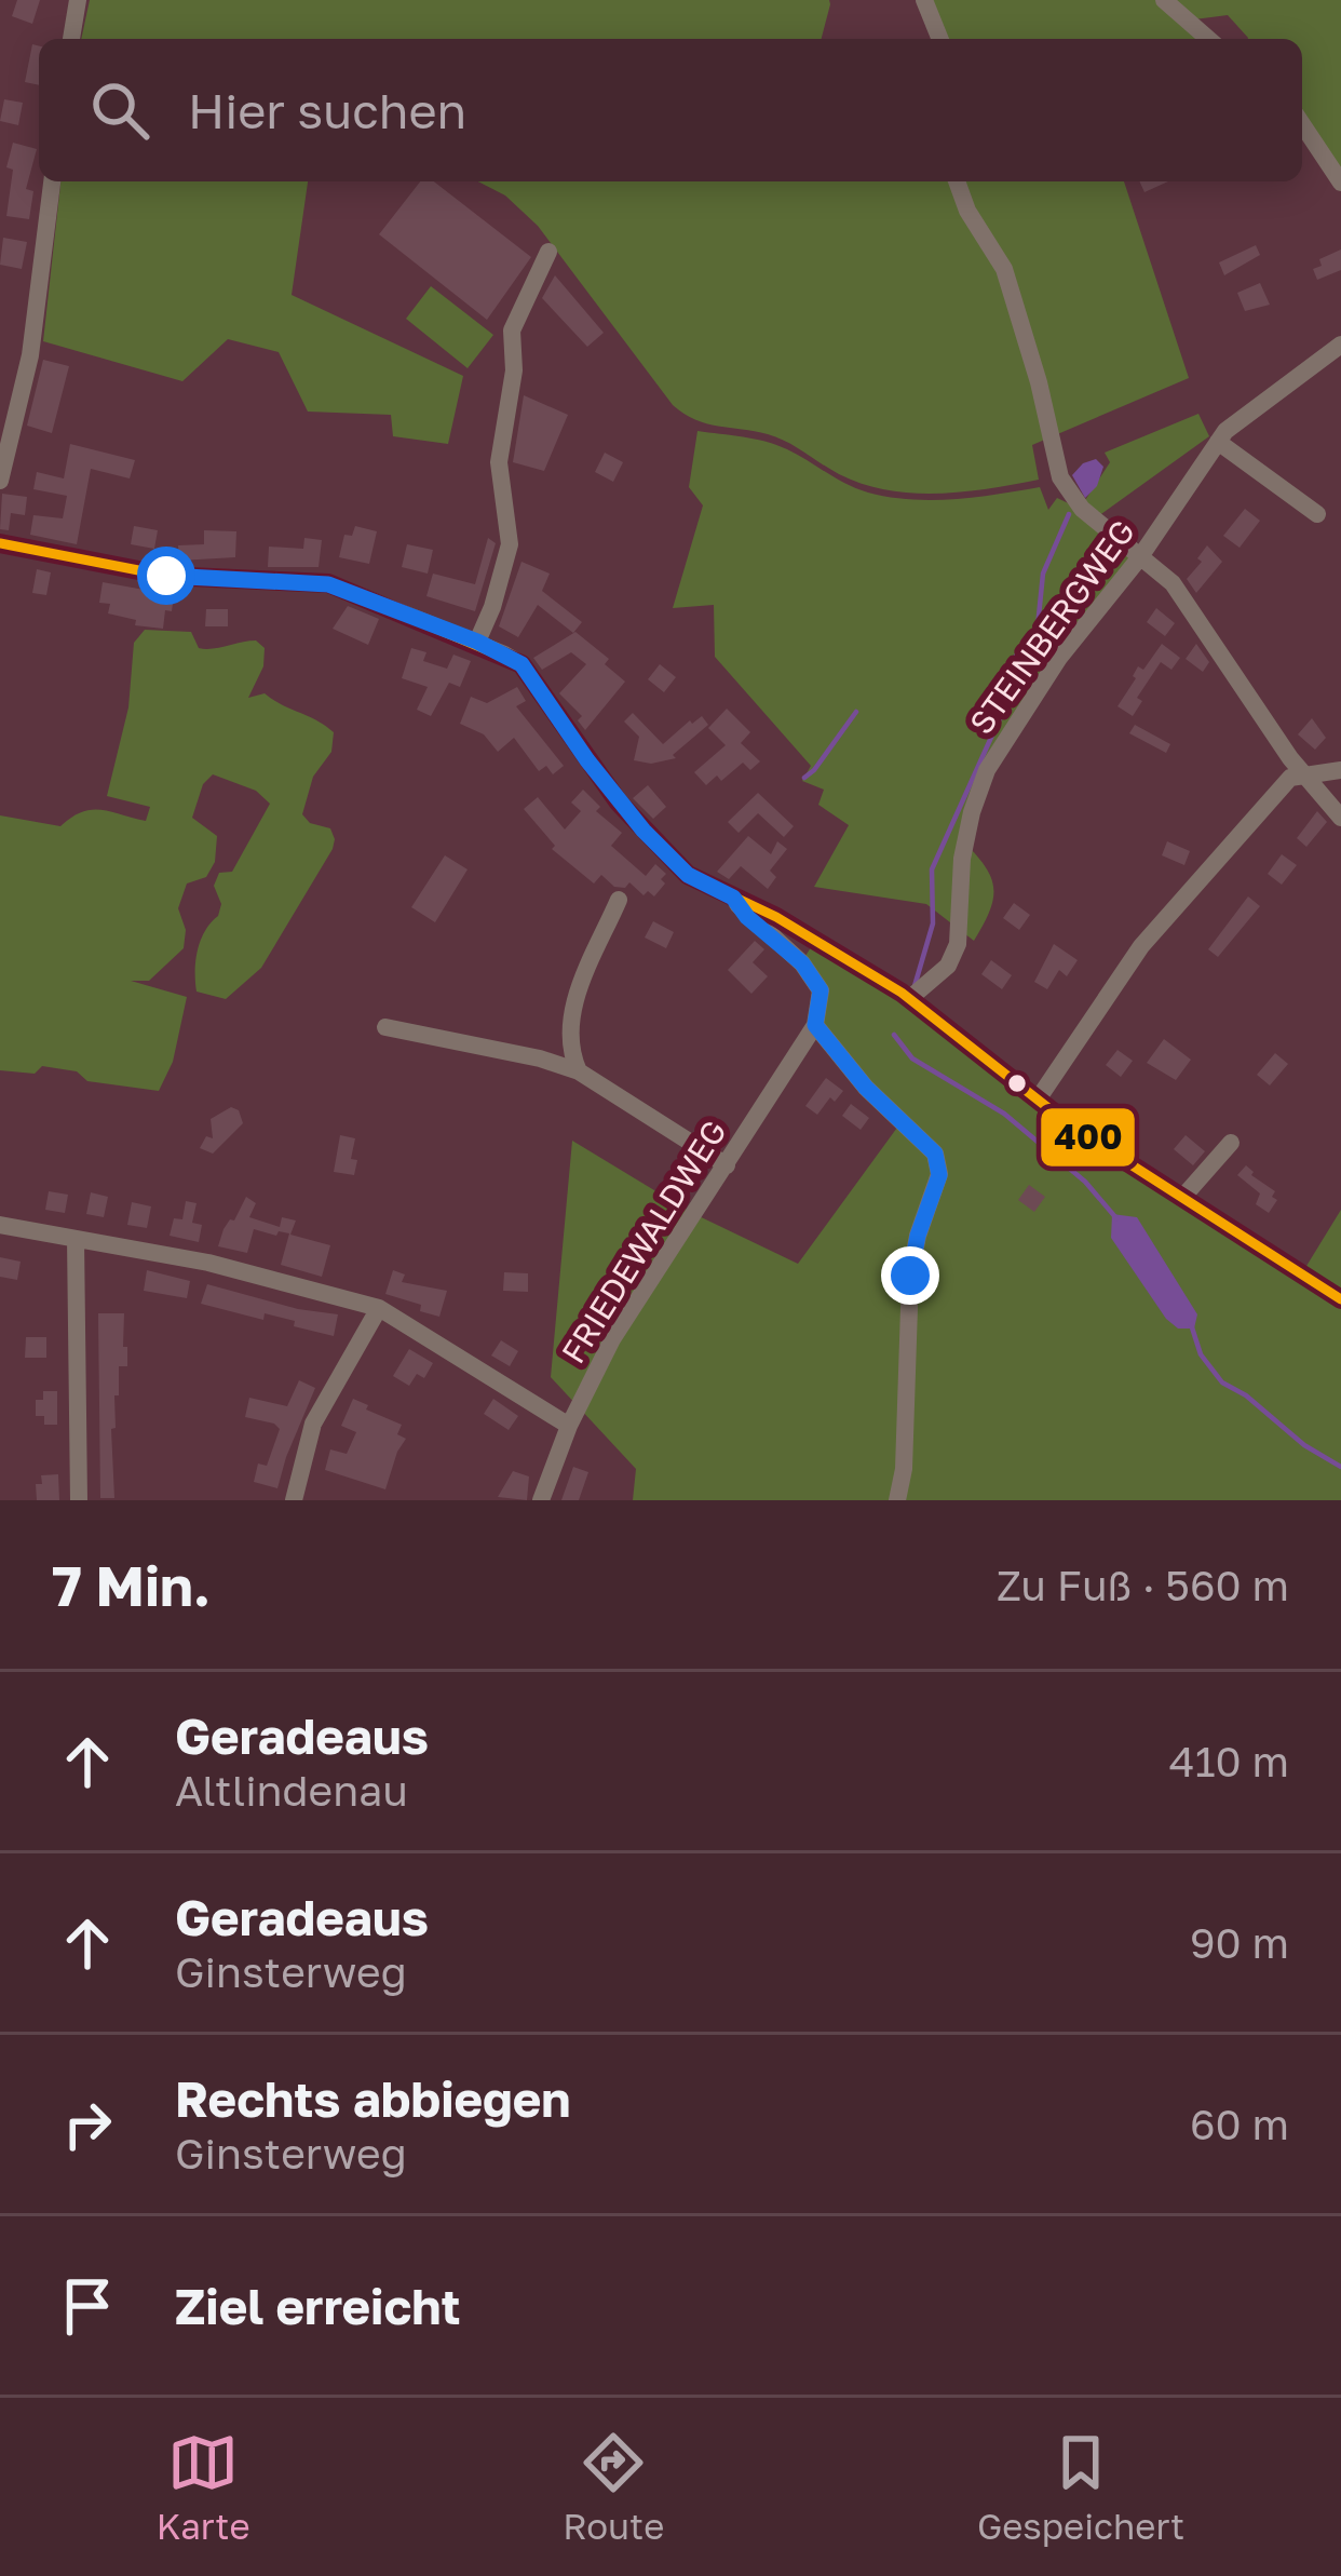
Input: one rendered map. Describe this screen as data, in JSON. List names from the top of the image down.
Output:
{
  "streets": {
    "street": ["STEINBERGWEG", "FRIEDEWALDWEG"]
  },
  "lines": ["transit line 400"],
  "page": {
    "search": "Hier suchen",
    "heading": ["7 Min.", "Zu Fuß · 560 m"],
    "list": [
      ["Geradeaus", "Altlindenau", "410 m"],
      ["Geradeaus", "Ginsterweg", "90 m"],
      ["Rechts abbiegen", "Ginsterweg", "60 m"],
      "Ziel erreicht"
    ],
    "nav": ["Karte", "Route", "Gespeichert"]
  }
}
